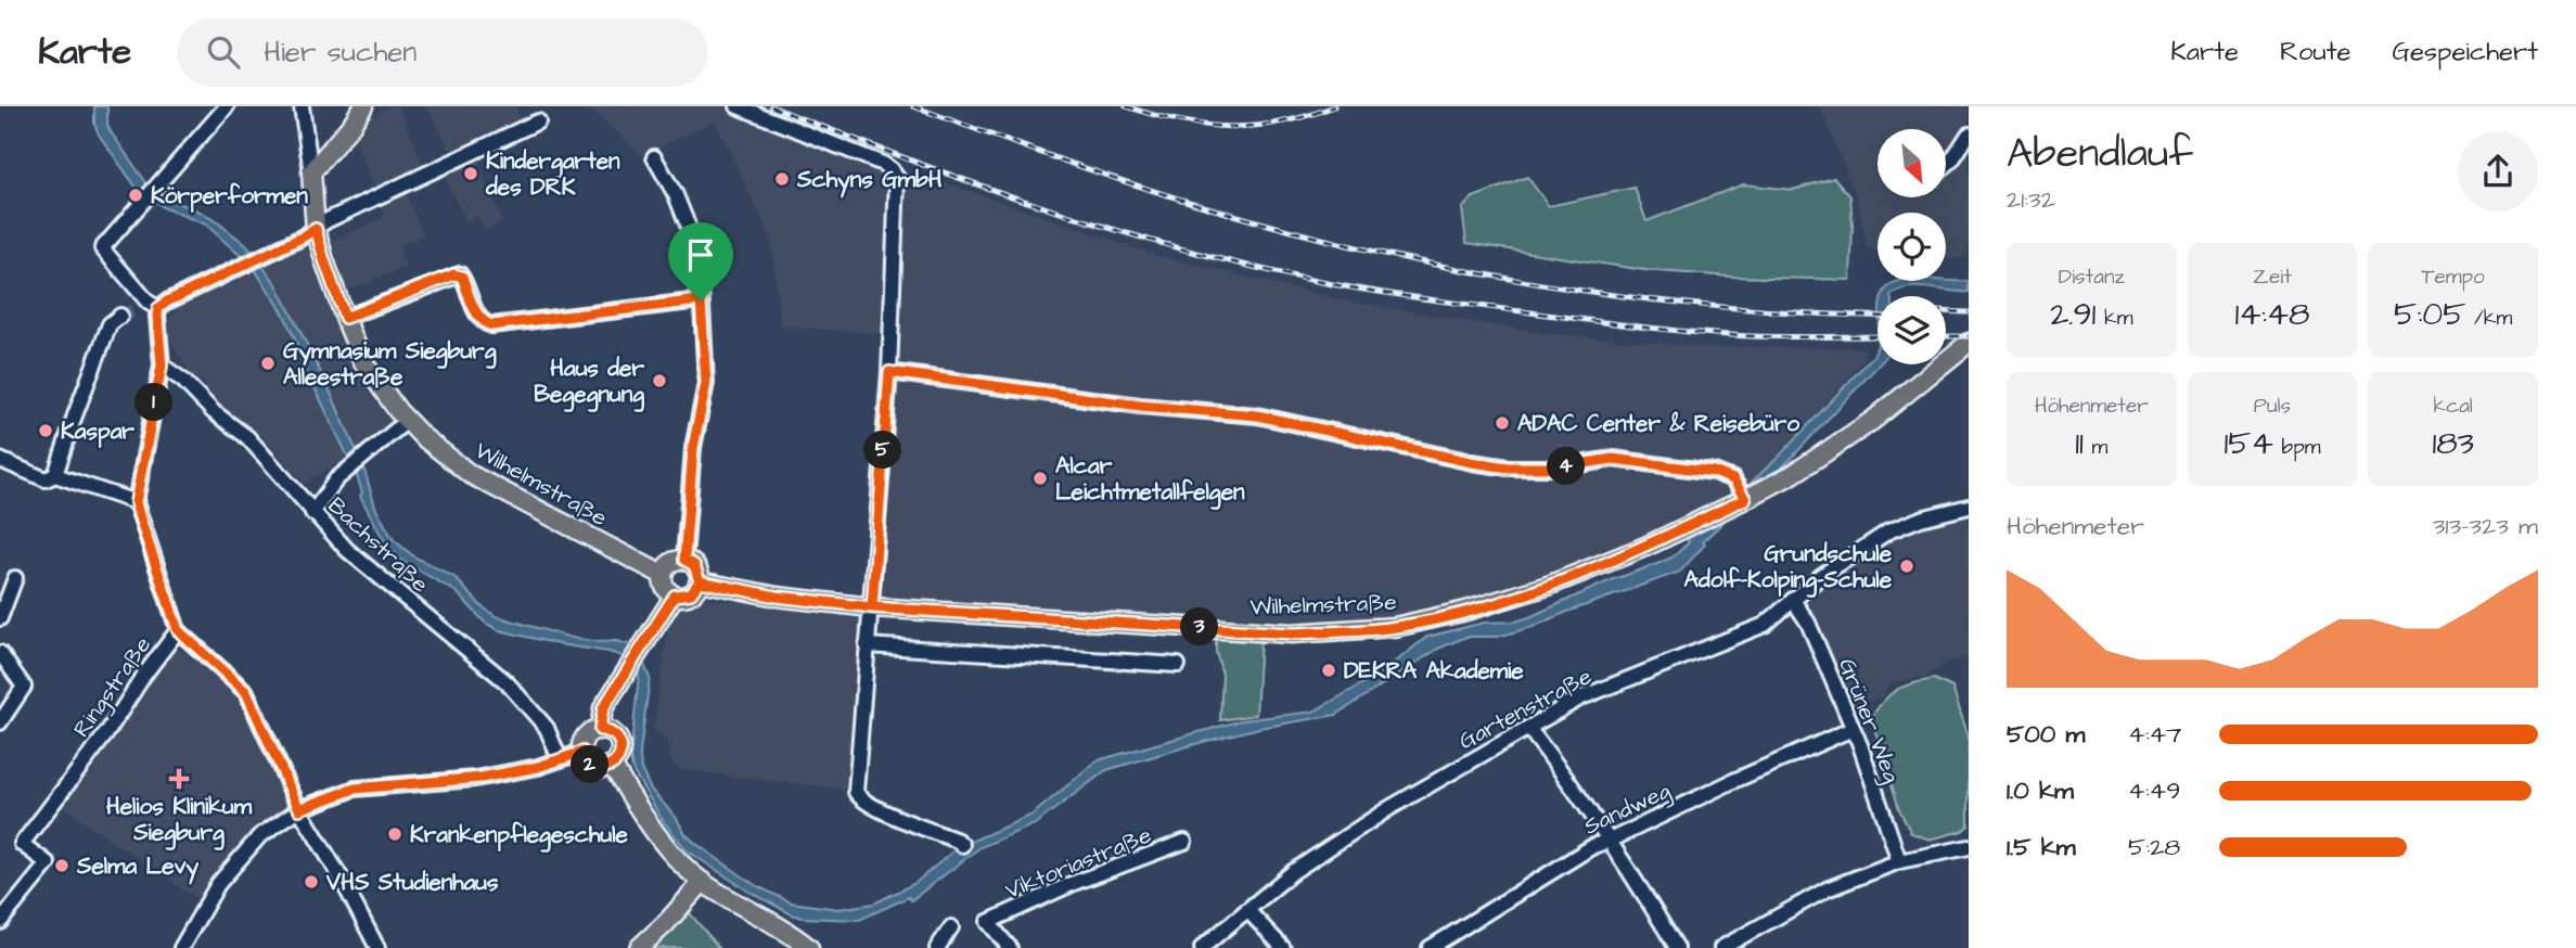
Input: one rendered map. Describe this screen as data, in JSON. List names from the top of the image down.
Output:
{
  "streets": {
    "main road": ["Wilhelmstraße"],
    "street": [
      "Bachstraße",
      "Ringstraße",
      "Gartenstraße",
      "Grüner Weg",
      "Sandweg",
      "Viktoriastraße"
    ]
  },
  "crossings": [
    ["Bachstraße", "Ringstraße"],
    ["Gartenstraße", "Grüner Weg"],
    ["Grüner Weg", "Sandweg"]
  ],
  "places": {
    "other": [
      "Kindergarten des DRK",
      "Schyns GmbH",
      "Körperformen",
      "Gymnasium Siegburg Alleestraße",
      "Haus der Begegnung",
      "ADAC Center & Reisebüro",
      "Kaspar",
      "Alcar Leichtmetallfelgen",
      "Grundschule Adolf-Kolping-Schule",
      "DEKRA Akademie",
      "Krankenpflegeschule",
      "Selma Levy",
      "VHS Studienhaus"
    ],
    "health": ["Helios Klinikum Siegburg"]
  },
  "north": "bottom right",
  "page": {
    "header": "Karte",
    "search": "Hier suchen",
    "nav": ["Karte", "Route", "Gespeichert"],
    "heading": ["Abendlauf", "21:32"],
    "stats": [
      ["Distanz", "2.91 km"],
      ["Zeit", "14:48"],
      ["Tempo", "5:05 /km"],
      ["Höhenmeter", "11 m"],
      ["Puls", "154 bpm"],
      ["kcal", "183"]
    ],
    "pins": [
      "1",
      "5",
      "4",
      "3",
      "2"
    ],
    "chart": ["Höhenmeter", "313–323 m"],
    "list": [
      {
        "name": "500 m",
        "note": "4:47"
      },
      {
        "name": "1.0 km",
        "note": "4:49"
      },
      {
        "name": "1.5 km",
        "note": "5:28"
      }
    ]
  }
}
